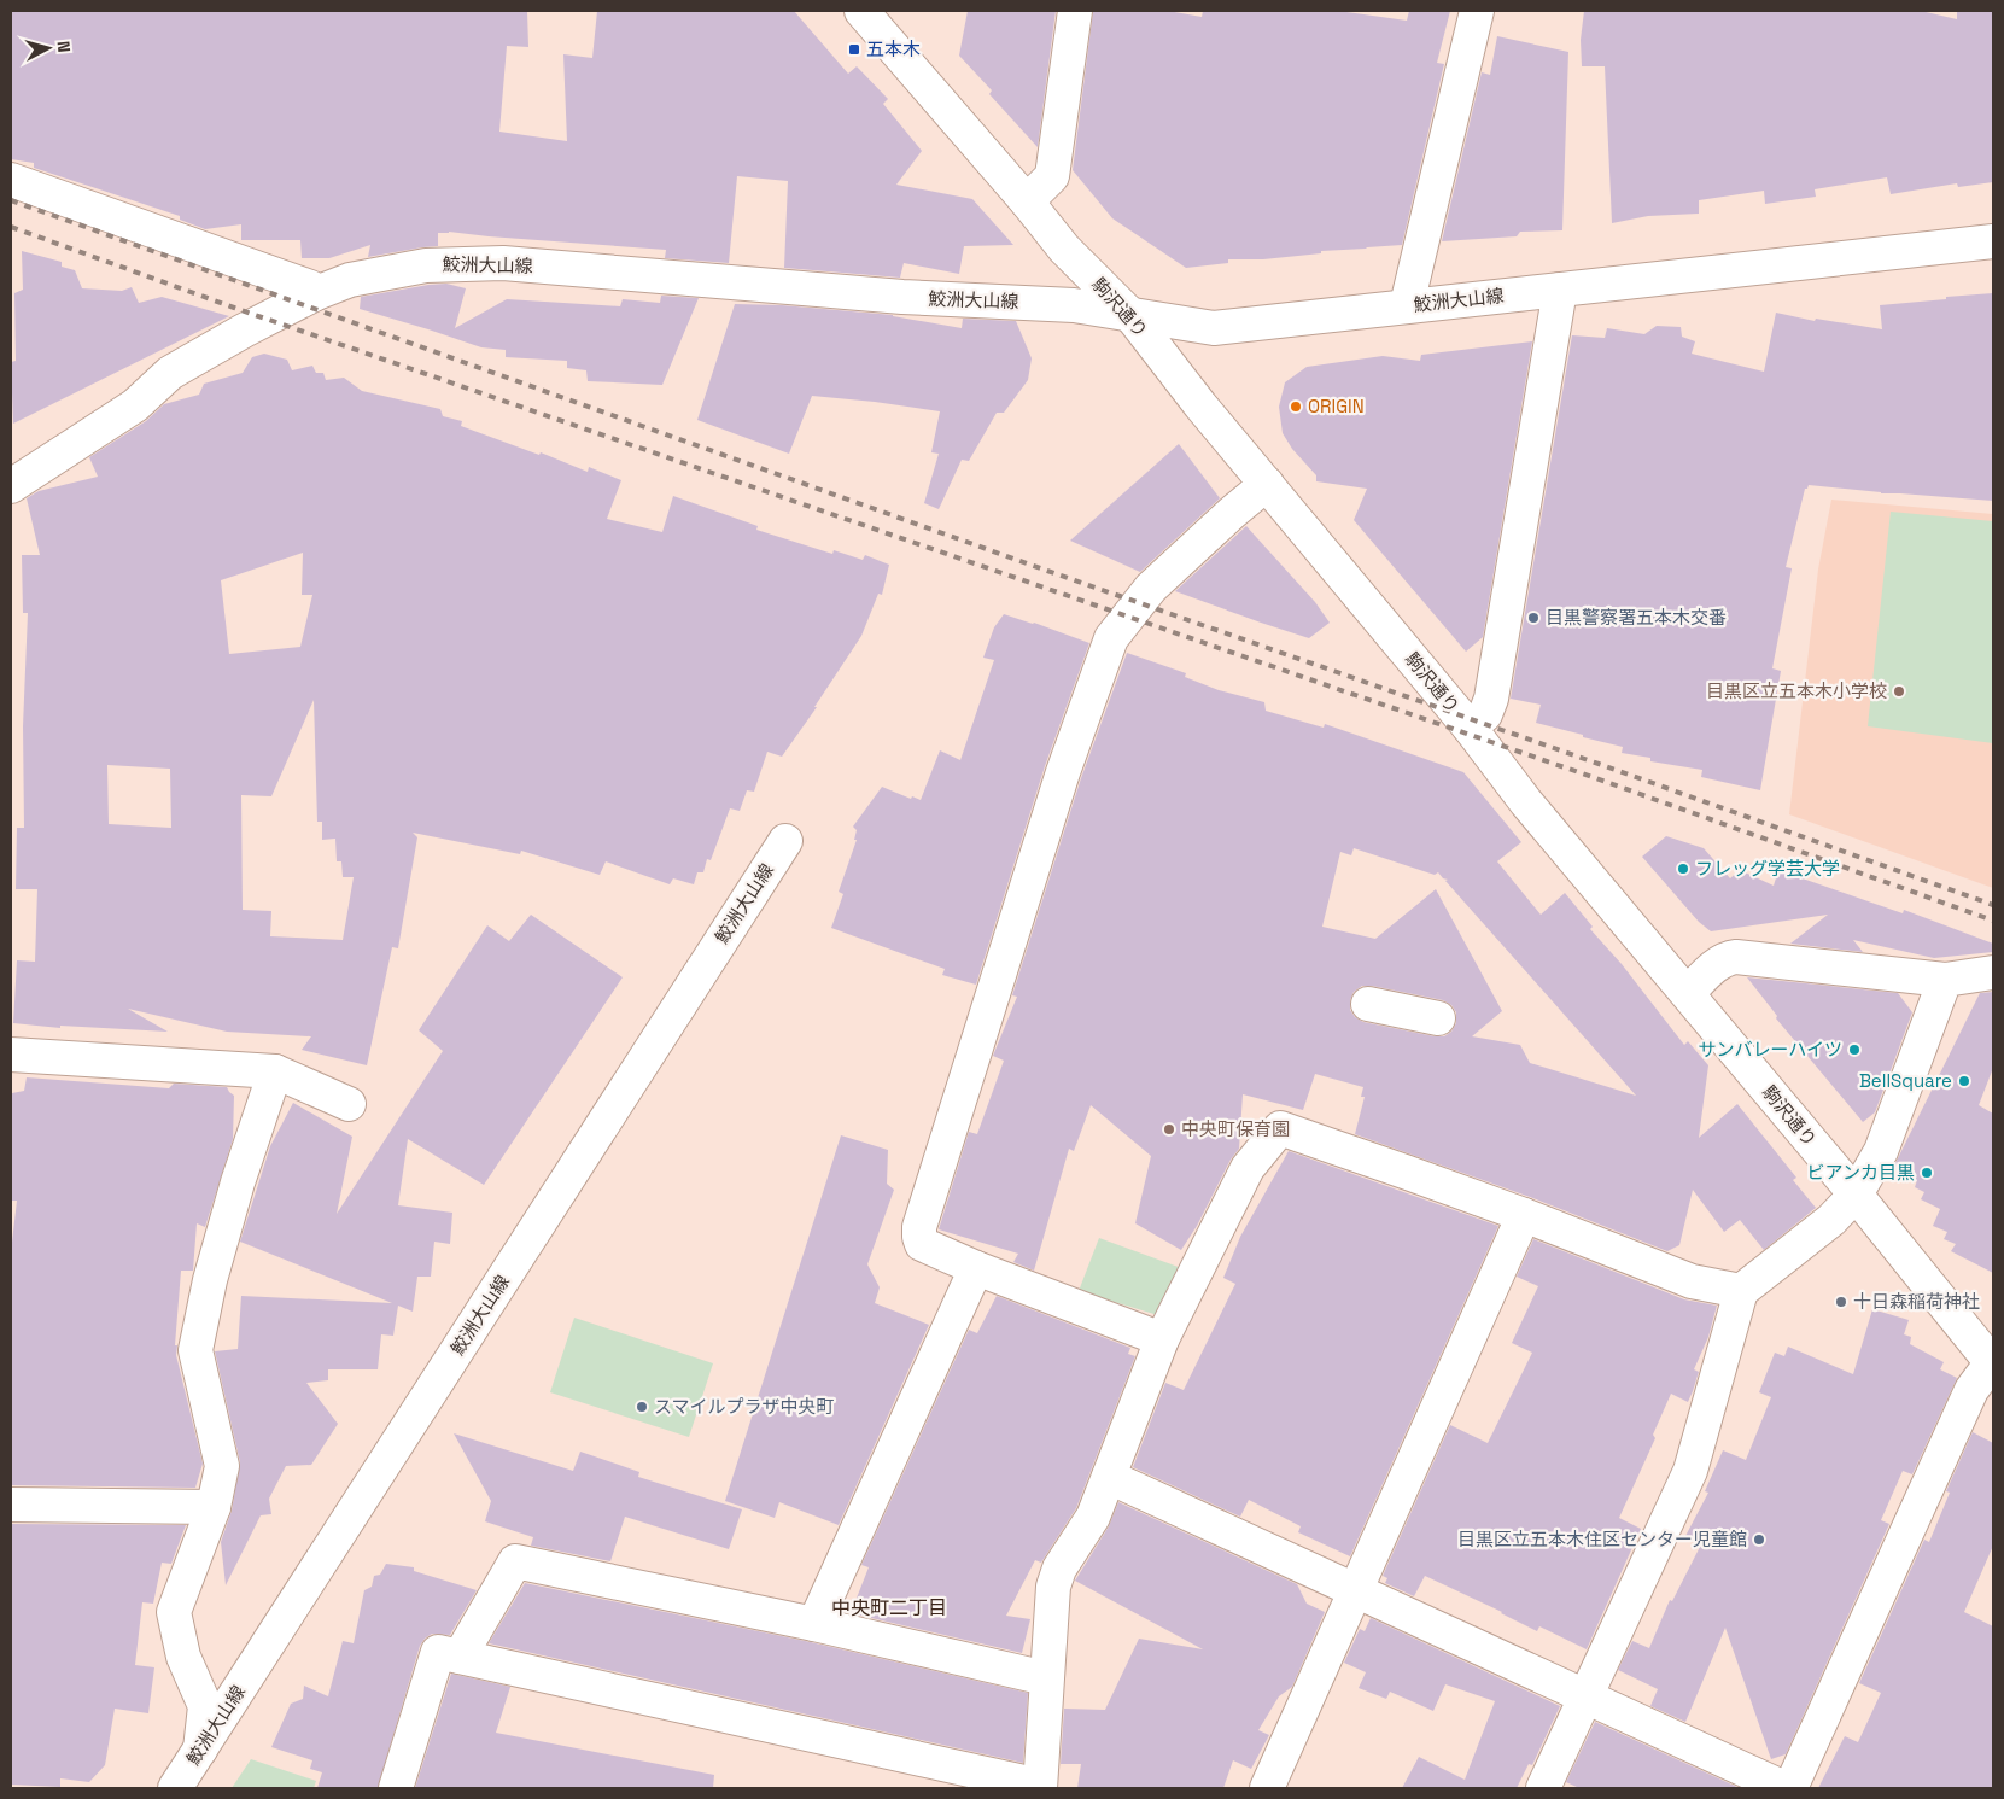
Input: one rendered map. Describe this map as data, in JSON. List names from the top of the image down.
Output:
{
  "streets": {
    "street": ["鮫洲大山線", "駒沢通り"]
  },
  "crossings": [
    ["鮫洲大山線", "駒沢通り"]
  ],
  "districts": ["中央町二丁目"],
  "places": {
    "transit": ["五本木"],
    "other": [
      "ORIGIN",
      "目黒警察署五本木交番",
      "目黒区立五本木小学校",
      "フレッグ学芸大学",
      "サンバレーハイツ",
      "BellSquare",
      "中央町保育園",
      "ビアンカ目黒",
      "十日森稲荷神社",
      "スマイルプラザ中央町",
      "目黒区立五本木住区センター児童館"
    ]
  },
  "north": "right"
}
